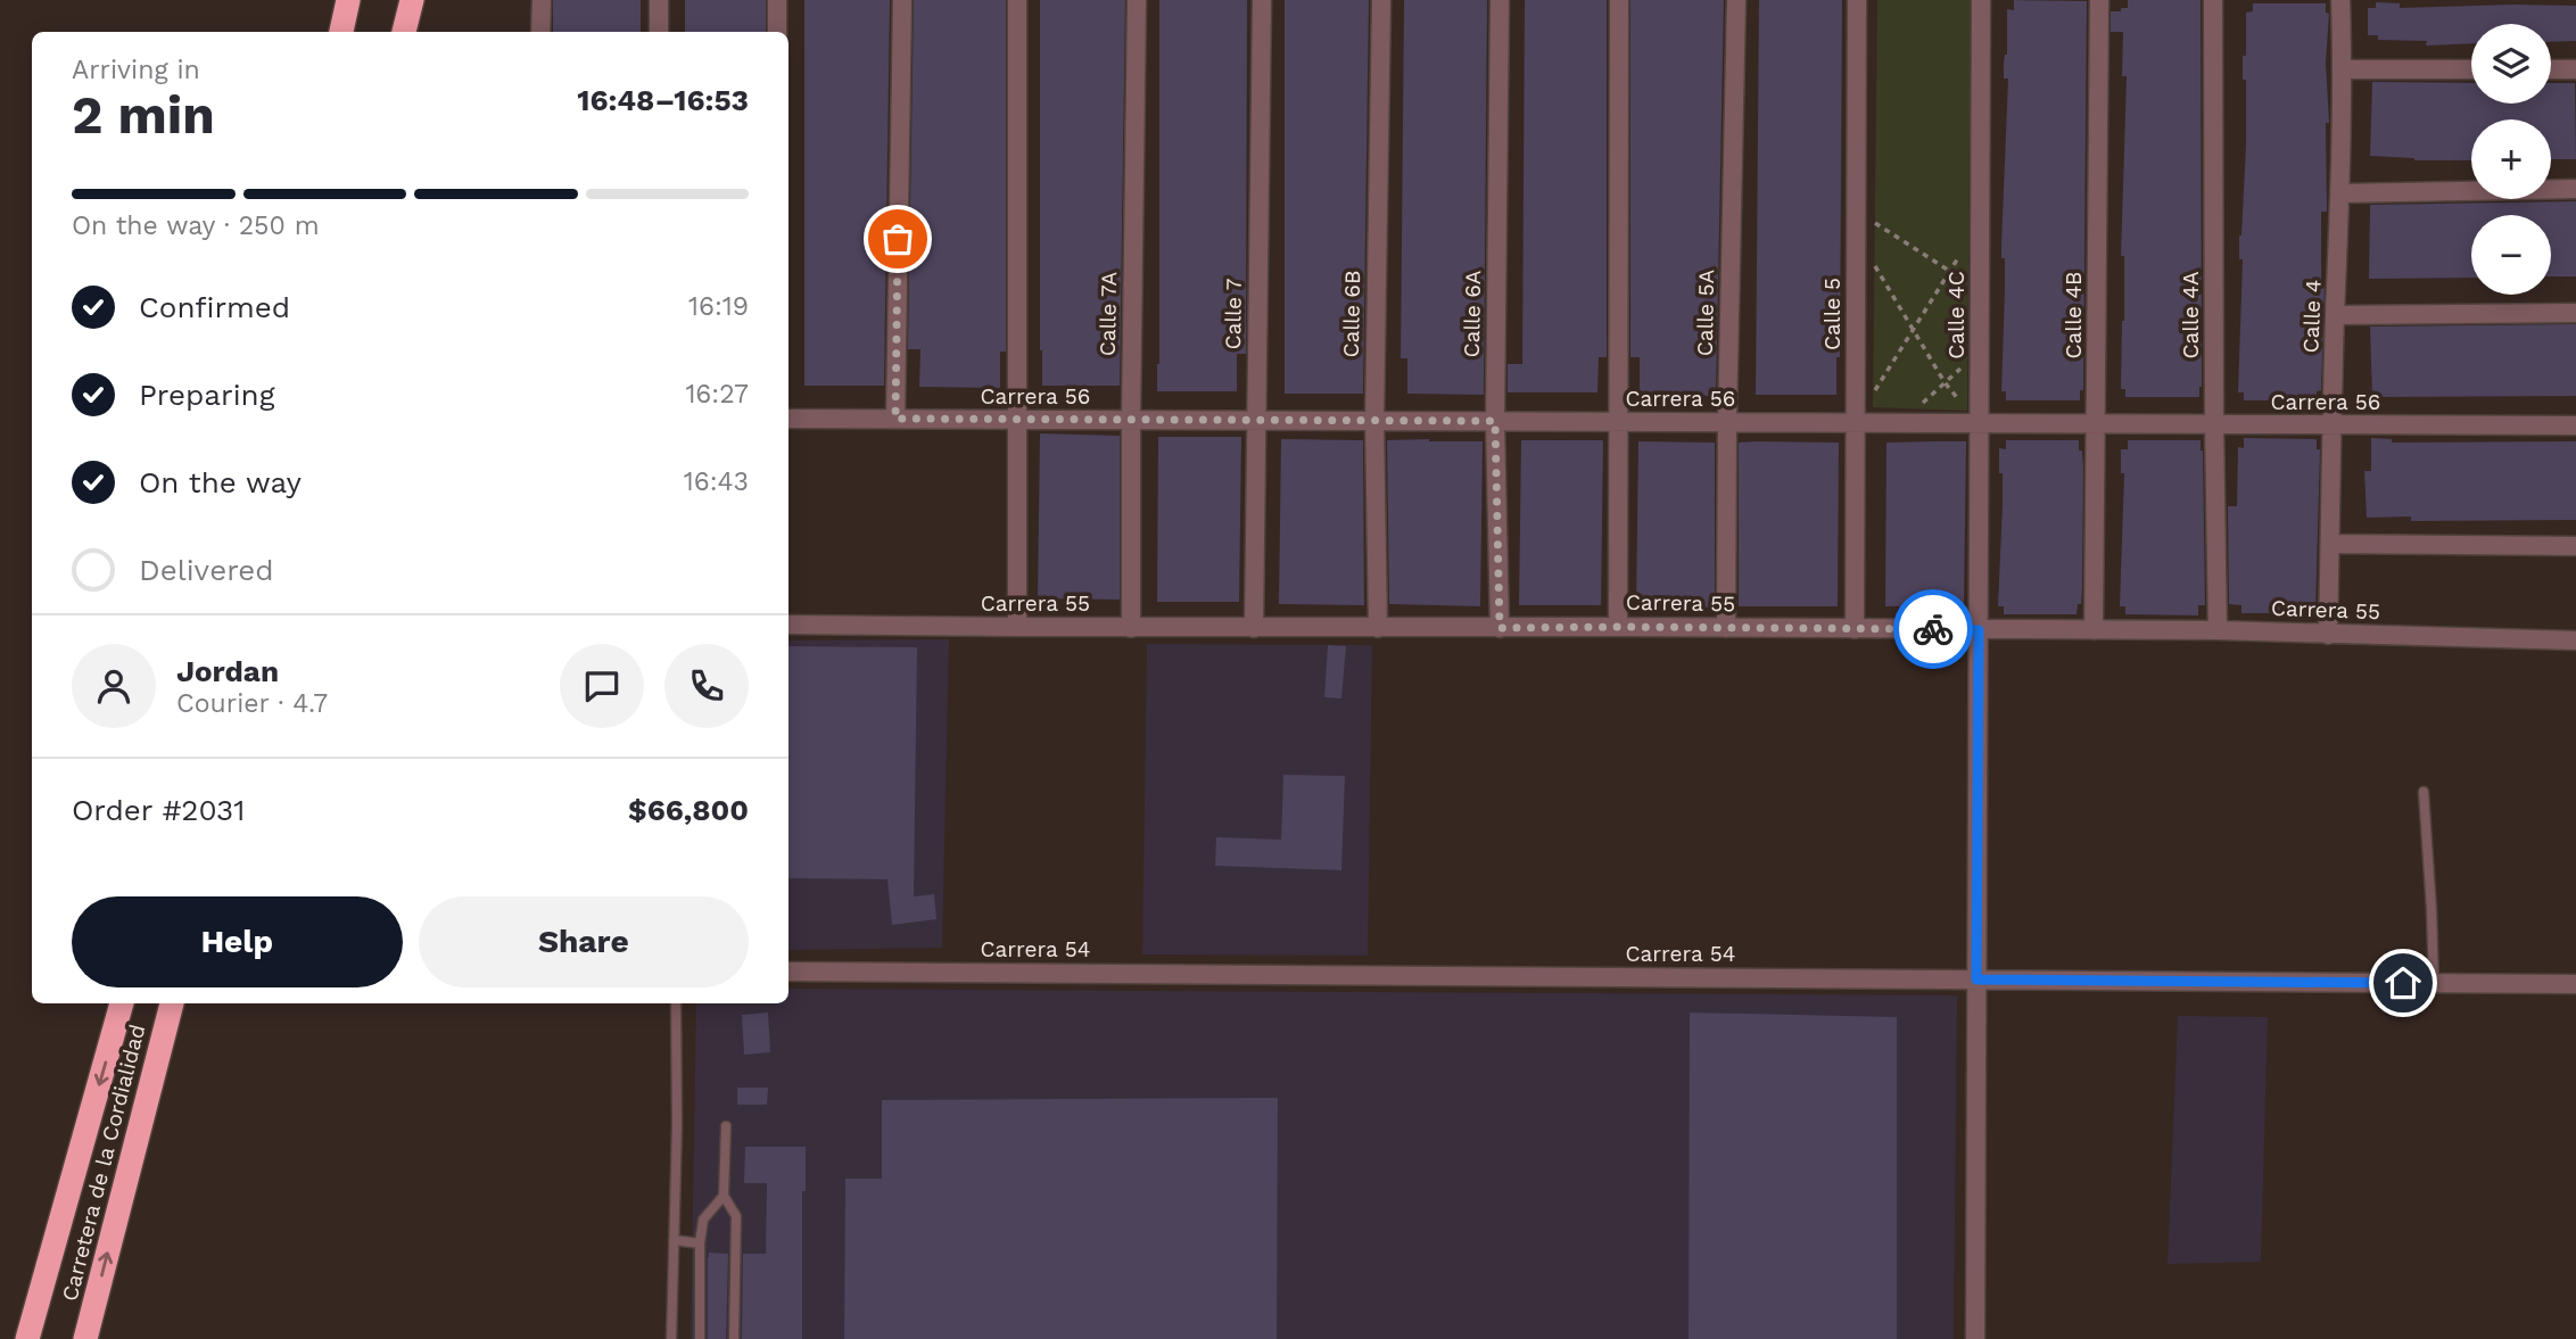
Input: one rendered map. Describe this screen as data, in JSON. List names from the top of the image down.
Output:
{
  "streets": {
    "highway": ["Carretera de la Cordialidad"],
    "street": [
      "Calle 5A",
      "Calle 7A",
      "Calle 7",
      "Calle 6B",
      "Calle 6A",
      "Calle 5",
      "Calle 4C",
      "Calle 4B",
      "Calle 4A",
      "Calle 4",
      "Carrera 56",
      "Carrera 55",
      "Carrera 54"
    ]
  },
  "crossings": [
    ["Calle 5A", "Carrera 56"],
    ["Calle 5A", "Carrera 55"],
    ["Calle 7A", "Carrera 56"],
    ["Calle 7A", "Carrera 55"],
    ["Calle 7", "Carrera 56"],
    ["Calle 7", "Carrera 55"],
    ["Calle 6B", "Carrera 56"],
    ["Calle 6B", "Carrera 55"],
    ["Calle 6A", "Carrera 56"],
    ["Calle 6A", "Carrera 55"],
    ["Calle 5", "Carrera 56"],
    ["Calle 5", "Carrera 55"],
    ["Calle 4C", "Carrera 56"],
    ["Calle 4C", "Carrera 55"],
    ["Calle 4C", "Carrera 54"],
    ["Calle 4B", "Carrera 56"],
    ["Calle 4B", "Carrera 55"],
    ["Calle 4A", "Carrera 56"],
    ["Calle 4A", "Carrera 55"],
    ["Calle 4", "Carrera 56"],
    ["Calle 4", "Carrera 55"]
  ],
  "page": {
    "map_buttons": ["+", "−"],
    "heading": ["2 min", "Arriving in", "16:48–16:53"],
    "panel": [
      "Jordan",
      "Courier · 4.7",
      "Order #2031",
      "$66,800"
    ],
    "bar": "On the way · 250 m",
    "list": [
      ["Confirmed", "16:19"],
      ["Preparing", "16:27"],
      ["On the way", "16:43"],
      "Delivered"
    ],
    "buttons": ["Help", "Share"]
  }
}
